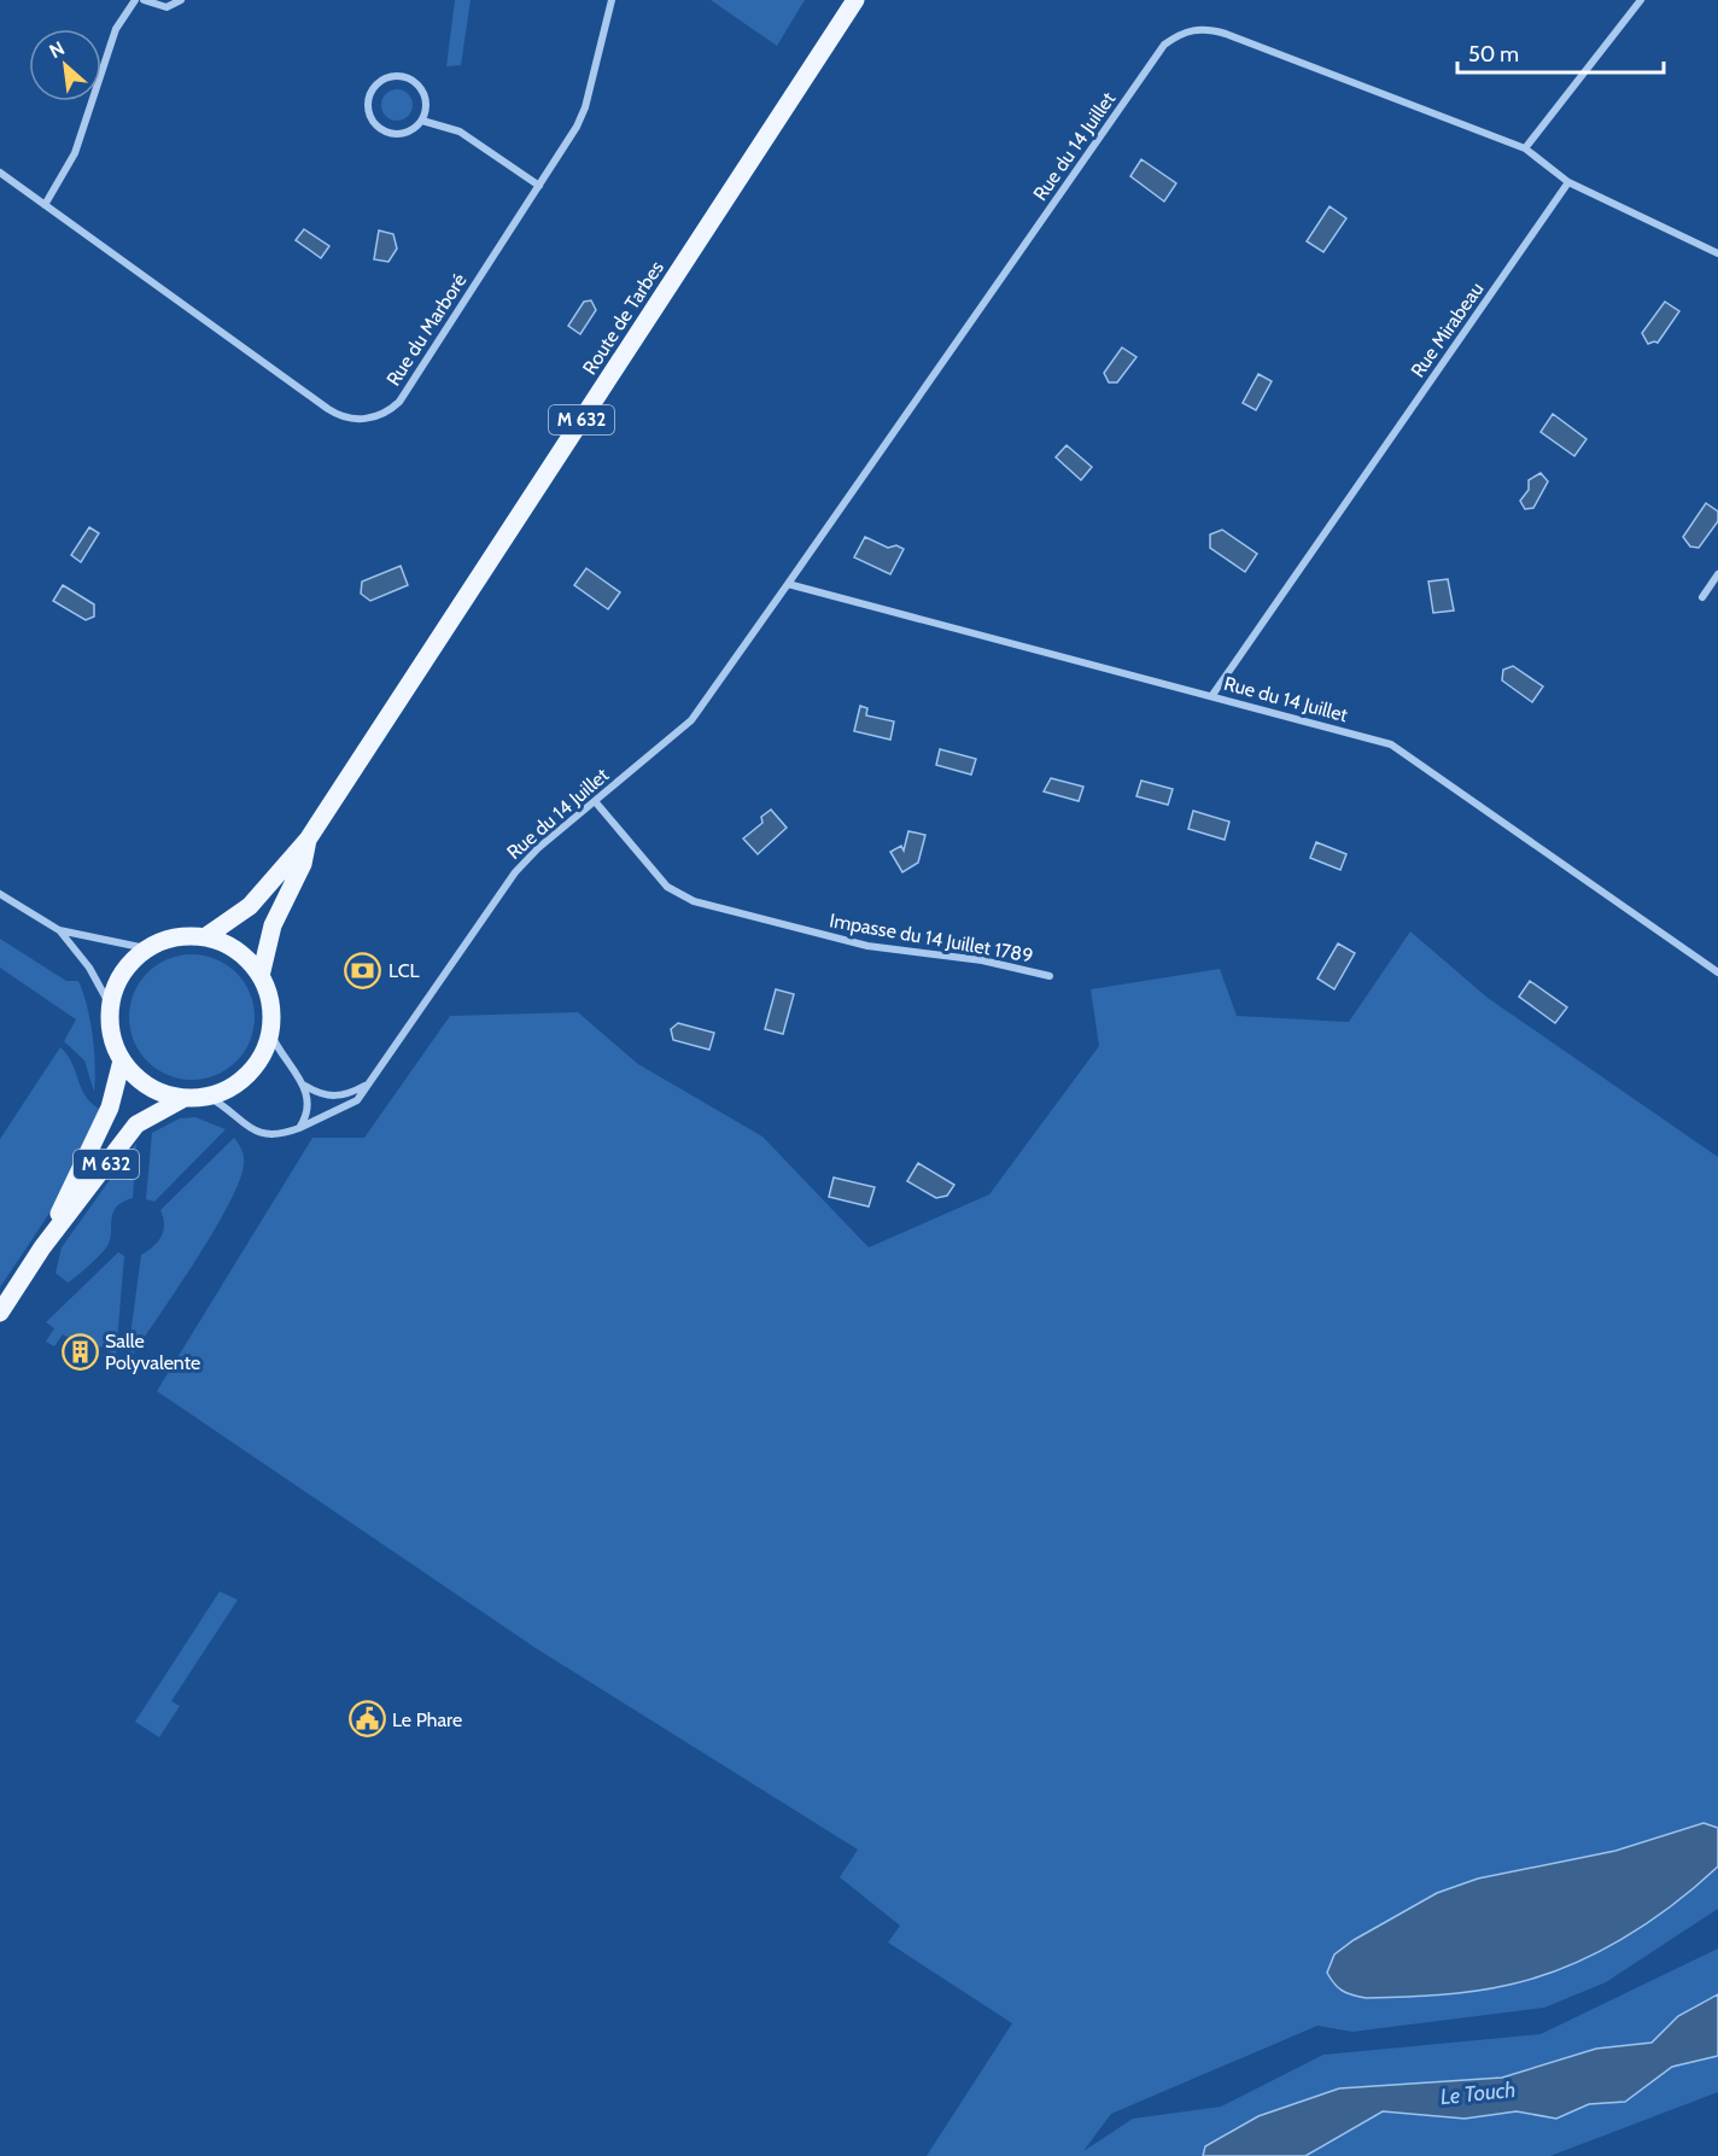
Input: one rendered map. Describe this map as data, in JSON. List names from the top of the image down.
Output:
{
  "streets": {
    "main road": ["Route de Tarbes", "M 632"],
    "street": [
      "Rue du 14 Juillet",
      "Rue du Marboré",
      "Rue Mirabeau",
      "Impasse du 14 Juillet 1789"
    ]
  },
  "crossings": [
    ["Rue du 14 Juillet", "Route de Tarbes"],
    ["Rue du 14 Juillet", "Rue Mirabeau"],
    ["Rue du 14 Juillet", "M 632"],
    ["Rue du 14 Juillet", "Impasse du 14 Juillet 1789"],
    ["Route de Tarbes", "M 632"]
  ],
  "water": ["Le Touch"],
  "places": {
    "bank": ["LCL"],
    "building": ["Salle Polyvalente"],
    "public building": ["Le Phare"]
  },
  "scale_bar": "50 m",
  "north": "top left"
}
